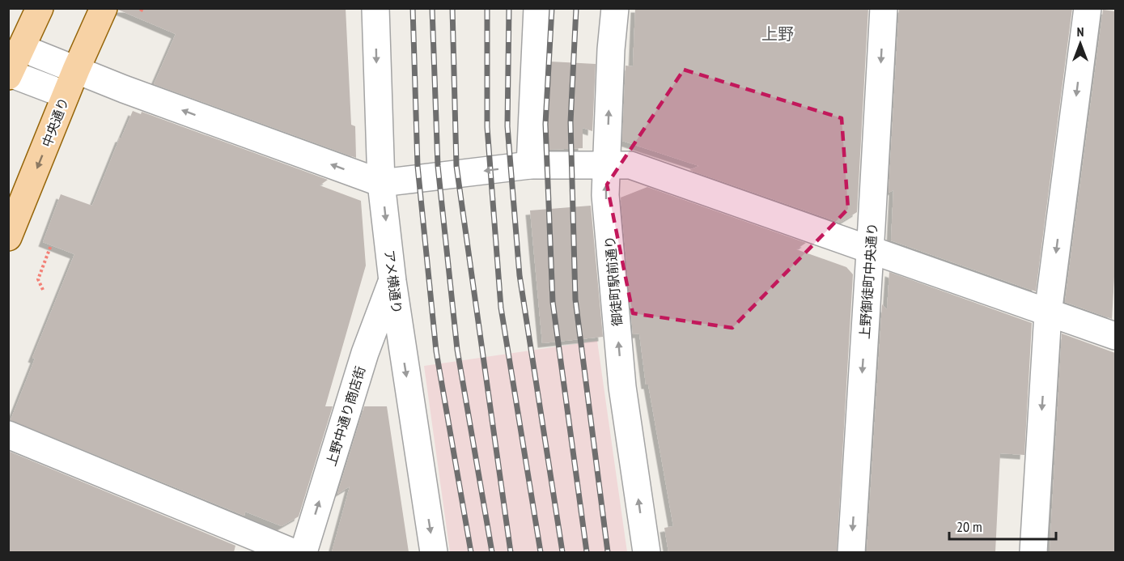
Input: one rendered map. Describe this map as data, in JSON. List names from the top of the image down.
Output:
{
  "streets": {
    "main road": ["中央通り"],
    "street": [
      "御徒町駅前通り",
      "上野御徒町中央通り",
      "アメ横通り",
      "上野中通り商店街"
    ]
  },
  "crossings": [
    ["アメ横通り", "上野中通り商店街"]
  ],
  "one_way": [
    "中央通り",
    "御徒町駅前通り",
    "アメ横通り",
    "上野中通り商店街"
  ],
  "districts": ["上野"],
  "scale_bar": "20 m",
  "north": "top"
}
